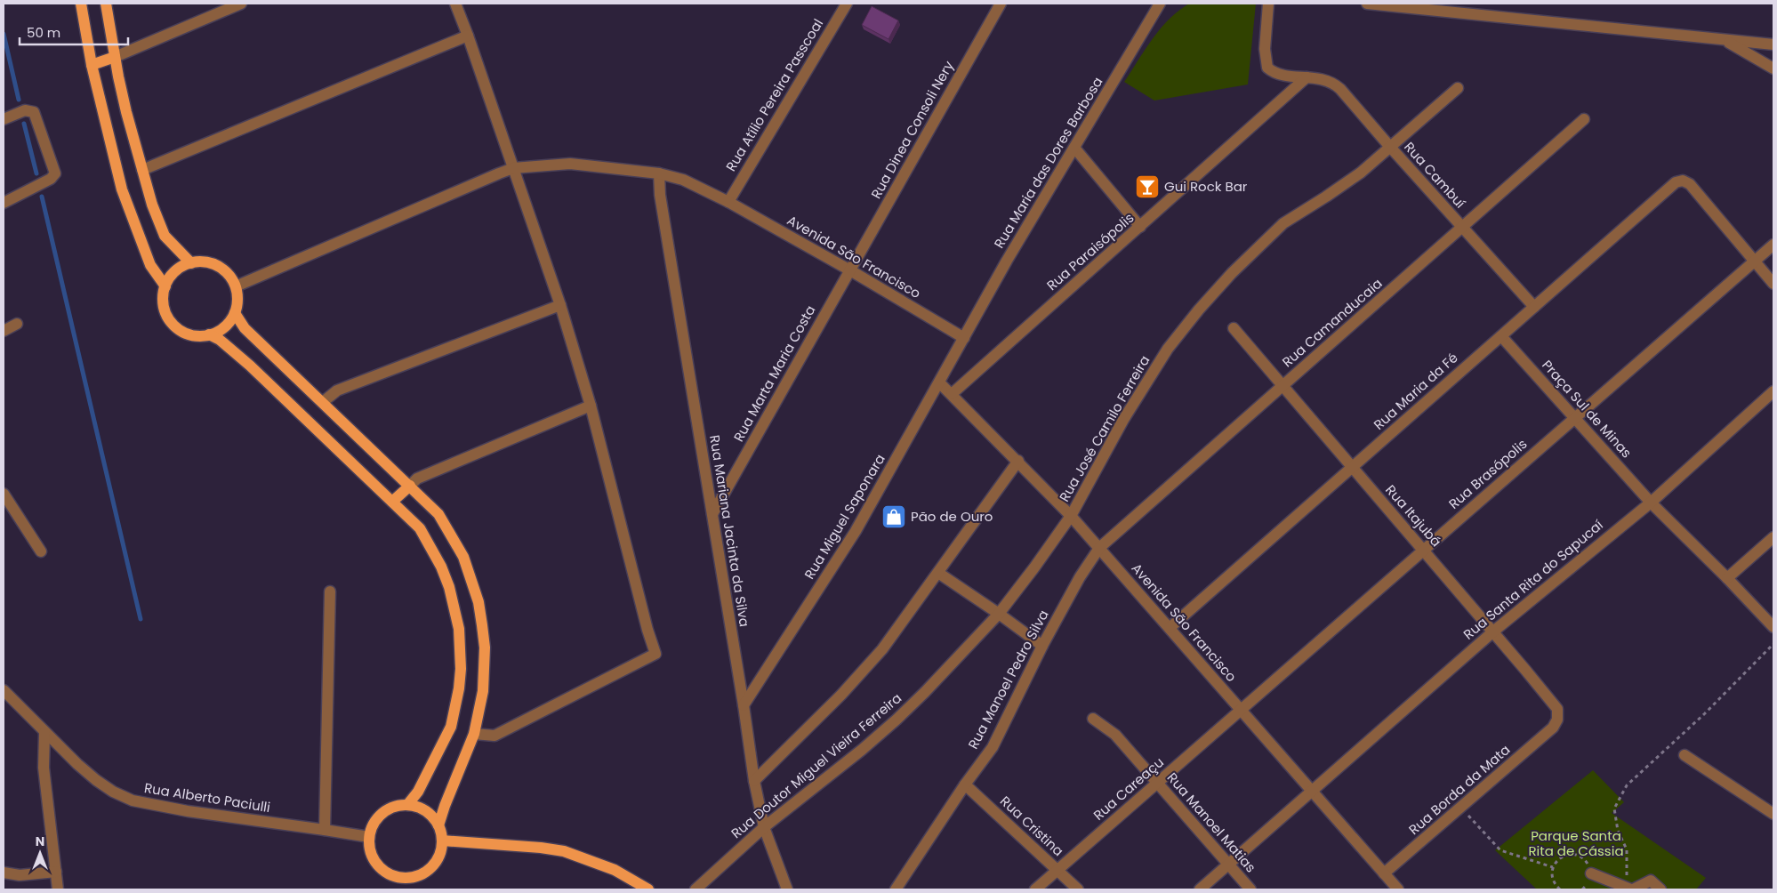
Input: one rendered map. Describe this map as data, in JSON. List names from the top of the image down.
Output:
{
  "streets": {
    "street": [
      "Rua Atílio Pereira Passcoal",
      "Rua Dinea Consoli Nery",
      "Rua Maria das Dores Barbosa",
      "Rua Cambuí",
      "Rua Paraisópolis",
      "Avenida São Francisco",
      "Rua Camanducaia",
      "Rua Marta Maria Costa",
      "Rua Maria da Fé",
      "Praça Sul de Minas",
      "Rua José Camilo Ferreira",
      "Rua Brasópolis",
      "Rua Itajubá",
      "Rua Miguel Saponara",
      "Rua Mariana Jacinta da Silva",
      "Rua Santa Rita do Sapucaí",
      "Rua Manoel Pedro Silva",
      "Rua Doutor Miguel Vieira Ferreira",
      "Rua Careaçu",
      "Rua Borda da Mata",
      "Rua Alberto Paciulli",
      "Rua Manoel Matias",
      "Rua Cristina"
    ]
  },
  "crossings": [
    ["Rua Atílio Pereira Passcoal", "Avenida São Francisco"],
    ["Rua Dinea Consoli Nery", "Avenida São Francisco"],
    ["Rua Dinea Consoli Nery", "Rua Marta Maria Costa"],
    ["Rua Maria das Dores Barbosa", "Avenida São Francisco"],
    ["Rua Maria das Dores Barbosa", "Rua Miguel Saponara"],
    ["Rua Cambuí", "Rua Paraisópolis"],
    ["Rua Cambuí", "Rua Camanducaia"],
    ["Rua Cambuí", "Rua Maria da Fé"],
    ["Rua Cambuí", "Rua José Camilo Ferreira"],
    ["Rua Paraisópolis", "Avenida São Francisco"],
    ["Avenida São Francisco", "Rua Camanducaia"],
    ["Avenida São Francisco", "Rua Marta Maria Costa"],
    ["Avenida São Francisco", "Rua Maria da Fé"],
    ["Avenida São Francisco", "Rua José Camilo Ferreira"],
    ["Avenida São Francisco", "Rua Brasópolis"],
    ["Avenida São Francisco", "Rua Miguel Saponara"],
    ["Avenida São Francisco", "Rua Mariana Jacinta da Silva"],
    ["Avenida São Francisco", "Rua Santa Rita do Sapucaí"],
    ["Avenida São Francisco", "Rua Manoel Pedro Silva"],
    ["Avenida São Francisco", "Rua Doutor Miguel Vieira Ferreira"],
    ["Avenida São Francisco", "Rua Careaçu"],
    ["Avenida São Francisco", "Rua Borda da Mata"],
    ["Rua Camanducaia", "Rua Itajubá"],
    ["Rua Camanducaia", "Rua Manoel Pedro Silva"],
    ["Rua Marta Maria Costa", "Rua Mariana Jacinta da Silva"],
    ["Rua Maria da Fé", "Praça Sul de Minas"],
    ["Rua Maria da Fé", "Rua Brasópolis"],
    ["Rua Maria da Fé", "Rua Itajubá"],
    ["Praça Sul de Minas", "Rua Brasópolis"],
    ["Praça Sul de Minas", "Rua Santa Rita do Sapucaí"],
    ["Rua José Camilo Ferreira", "Rua Doutor Miguel Vieira Ferreira"],
    ["Rua Brasópolis", "Rua Itajubá"],
    ["Rua Brasópolis", "Rua Careaçu"],
    ["Rua Itajubá", "Rua Santa Rita do Sapucaí"],
    ["Rua Itajubá", "Rua Borda da Mata"],
    ["Rua Miguel Saponara", "Rua Mariana Jacinta da Silva"],
    ["Rua Mariana Jacinta da Silva", "Rua Doutor Miguel Vieira Ferreira"],
    ["Rua Santa Rita do Sapucaí", "Rua Manoel Matias"],
    ["Rua Manoel Pedro Silva", "Rua Cristina"],
    ["Rua Careaçu", "Rua Manoel Matias"],
    ["Rua Careaçu", "Rua Cristina"]
  ],
  "parks": ["Parque Santa Rita de Cássia"],
  "places": {
    "bar": ["Gui Rock Bar"],
    "shop": ["Pão de Ouro"]
  },
  "scale_bar": "50 m",
  "north": "top"
}
